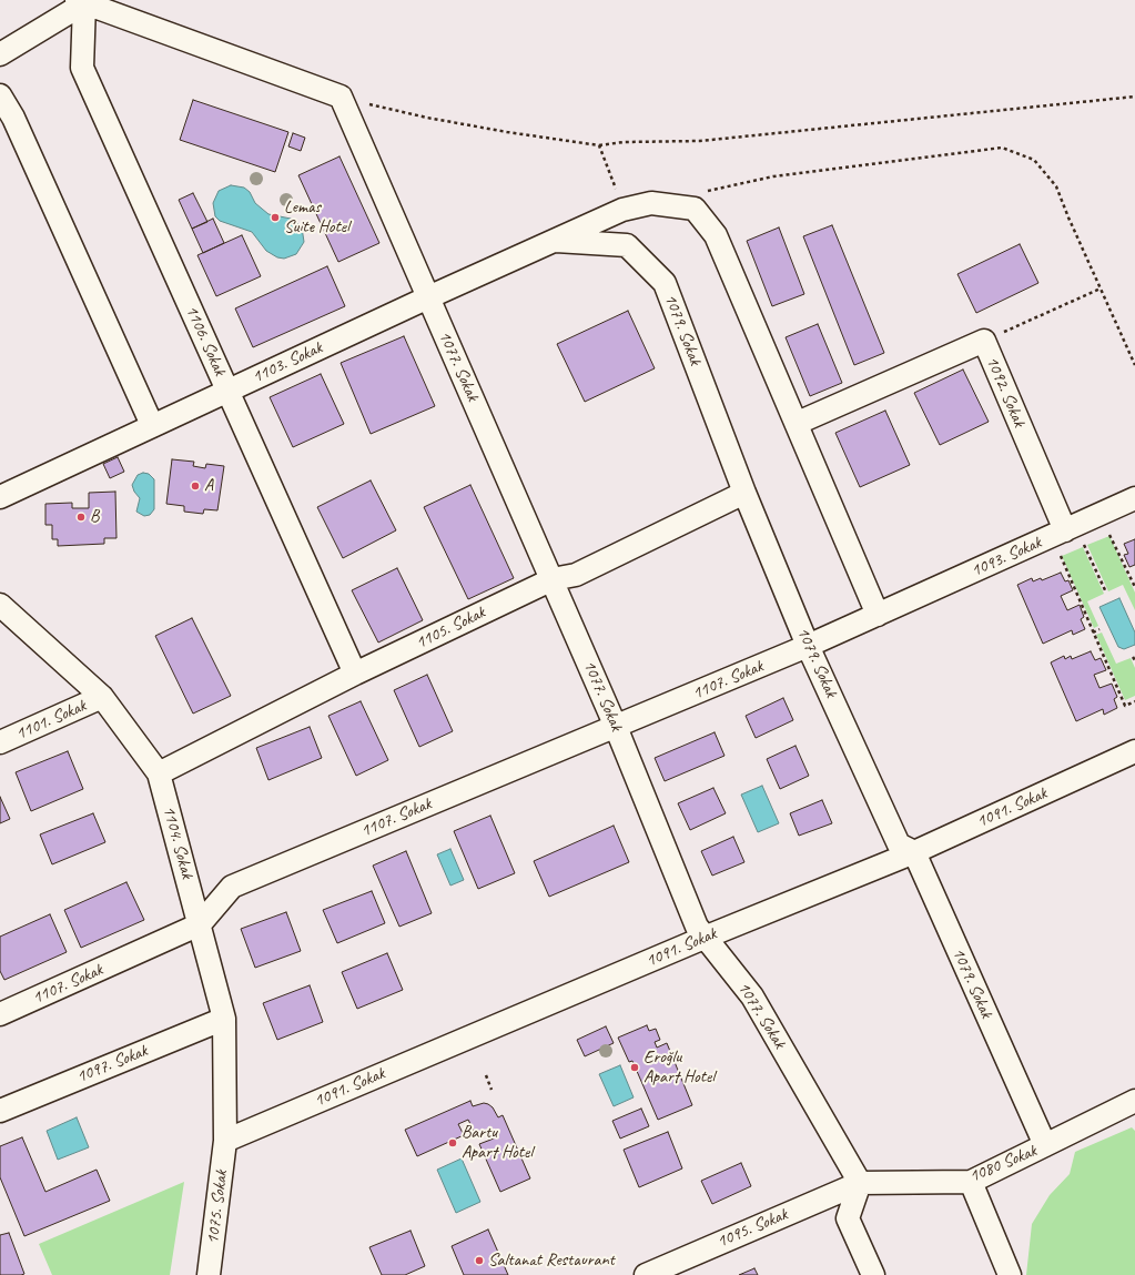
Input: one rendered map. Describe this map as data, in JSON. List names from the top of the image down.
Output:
{
  "streets": {
    "street": [
      "1079. Sokak",
      "1106. Sokak",
      "1103. Sokak",
      "1077. Sokak",
      "1092. Sokak",
      "1093. Sokak",
      "1105. Sokak",
      "1107. Sokak",
      "1101. Sokak",
      "1091. Sokak",
      "1104. Sokak",
      "1097. Sokak",
      "1080 Sokak",
      "1075. Sokak",
      "1095. Sokak"
    ]
  },
  "crossings": [
    ["1079. Sokak", "1103. Sokak"],
    ["1079. Sokak", "1093. Sokak"],
    ["1079. Sokak", "1105. Sokak"],
    ["1079. Sokak", "1107. Sokak"],
    ["1079. Sokak", "1091. Sokak"],
    ["1079. Sokak", "1080 Sokak"],
    ["1106. Sokak", "1103. Sokak"],
    ["1106. Sokak", "1105. Sokak"],
    ["1103. Sokak", "1077. Sokak"],
    ["1103. Sokak", "1092. Sokak"],
    ["1103. Sokak", "1093. Sokak"],
    ["1077. Sokak", "1105. Sokak"],
    ["1077. Sokak", "1107. Sokak"],
    ["1077. Sokak", "1091. Sokak"],
    ["1077. Sokak", "1080 Sokak"],
    ["1077. Sokak", "1095. Sokak"],
    ["1092. Sokak", "1093. Sokak"],
    ["1093. Sokak", "1107. Sokak"],
    ["1105. Sokak", "1104. Sokak"],
    ["1107. Sokak", "1104. Sokak"],
    ["1101. Sokak", "1104. Sokak"],
    ["1091. Sokak", "1104. Sokak"],
    ["1091. Sokak", "1075. Sokak"],
    ["1104. Sokak", "1097. Sokak"],
    ["1104. Sokak", "1075. Sokak"],
    ["1080 Sokak", "1095. Sokak"]
  ],
  "places": [
    "Lemas Suite Hotel",
    "A",
    "B",
    "Eroğlu Apart Hotel",
    "Bartu Apart Hotel",
    "Saltanat Restaurant"
  ]
}
